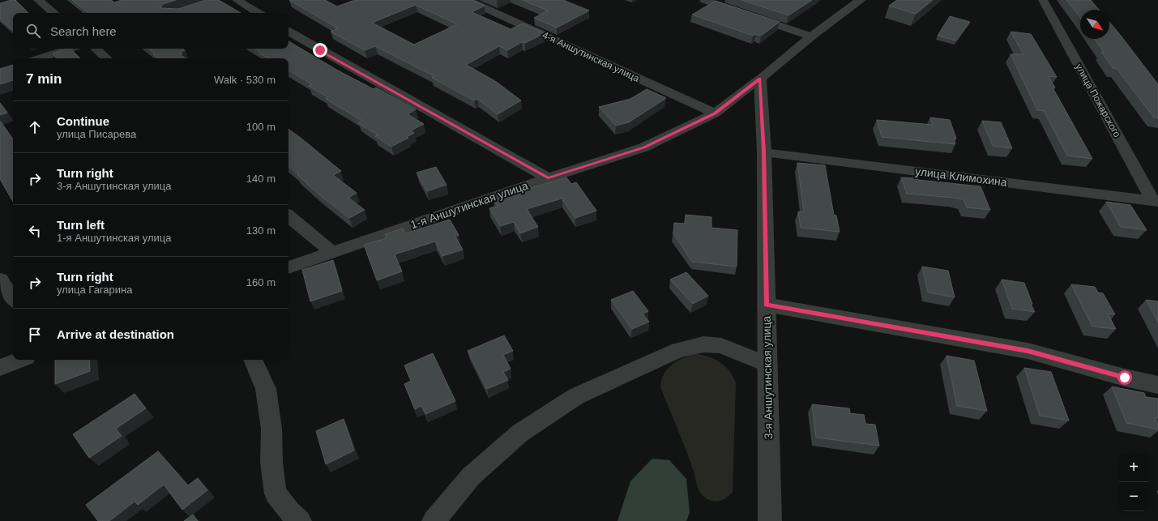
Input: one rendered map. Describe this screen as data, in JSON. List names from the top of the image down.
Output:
{
  "streets": {
    "street": [
      "4-я Аншутинская улица",
      "улица Пожарского",
      "улица Климохина",
      "1-я Аншутинская улица",
      "3-я Аншутинская улица"
    ]
  },
  "crossings": [
    ["4-я Аншутинская улица", "1-я Аншутинская улица"],
    ["улица Пожарского", "улица Климохина"],
    ["улица Климохина", "3-я Аншутинская улица"],
    ["1-я Аншутинская улица", "3-я Аншутинская улица"]
  ],
  "north": "bottom right",
  "page": {
    "search": "Search here",
    "heading": ["7 min", "Walk · 530 m"],
    "list": [
      ["Continue", "улица Писарева", "100 m"],
      ["Turn right", "3-я Аншутинская улица", "140 m"],
      ["Turn left", "1-я Аншутинская улица", "130 m"],
      ["Turn right", "улица Гагарина", "160 m"],
      "Arrive at destination"
    ],
    "map_buttons": ["+", "−"]
  }
}
